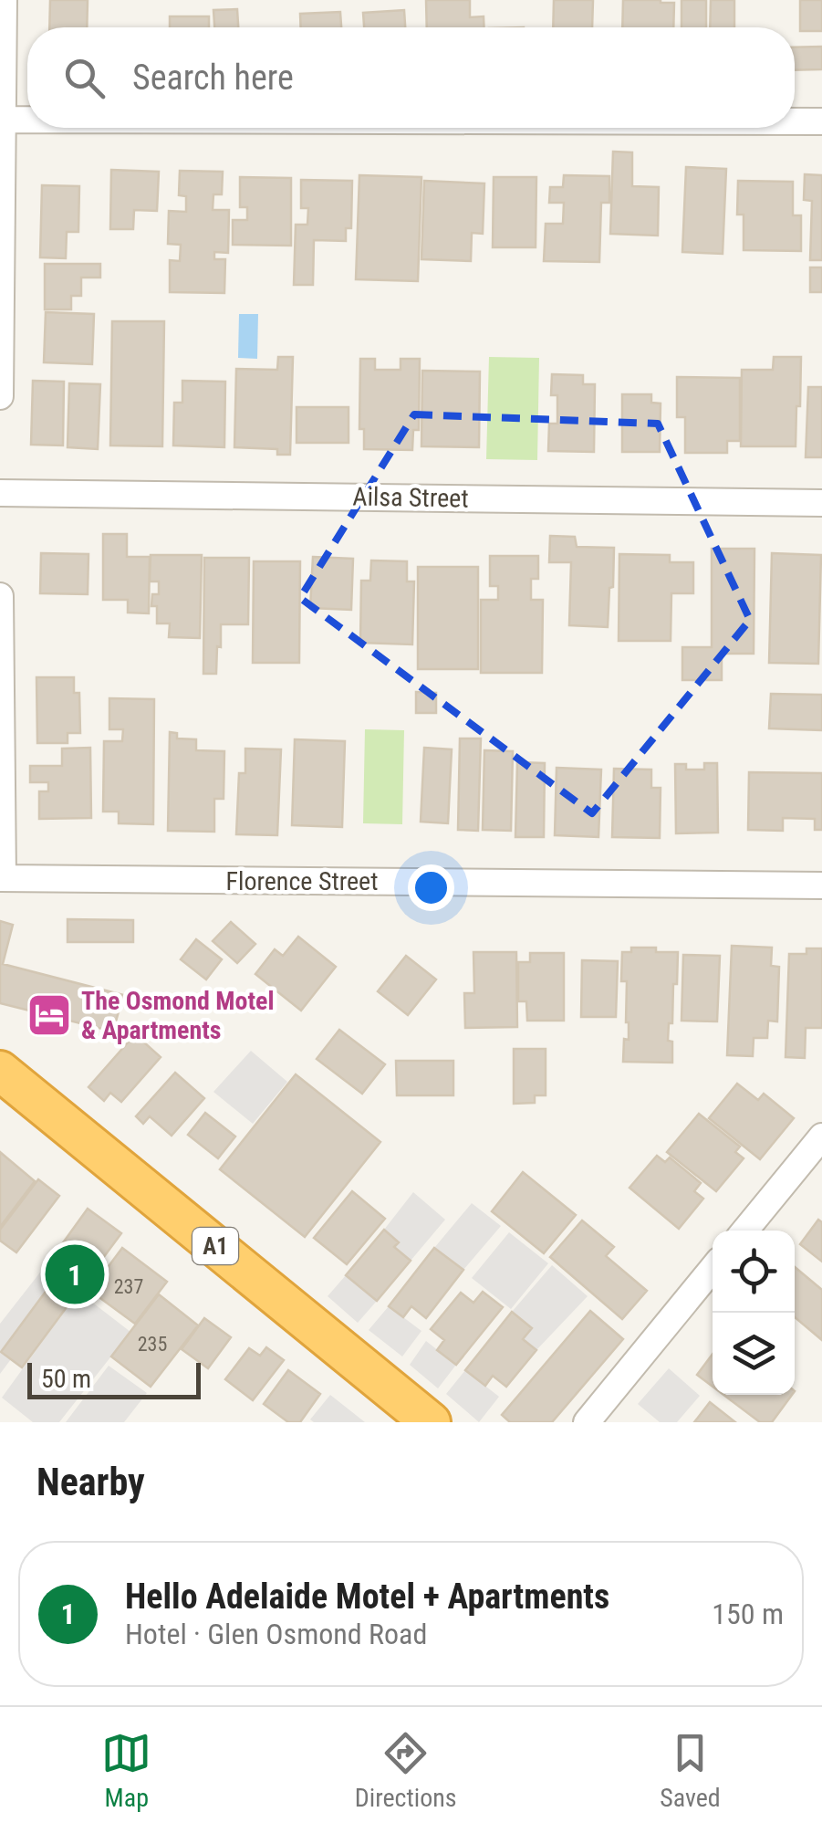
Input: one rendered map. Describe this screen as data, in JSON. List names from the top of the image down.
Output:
{
  "streets": {
    "highway": ["A1"],
    "street": ["Ailsa Street", "Florence Street"]
  },
  "places": {
    "hotel": ["The Osmond Motel & Apartments"]
  },
  "house_numbers": ["237", "235"],
  "scale_bar": "50 m",
  "page": {
    "search": "Search here",
    "pins": "1",
    "scale": "50 m",
    "heading": "Nearby",
    "list": [
      {
        "mark": "1",
        "name": "Hello Adelaide Motel + Apartments",
        "note": "Hotel · Glen Osmond Road",
        "value": "150 m"
      }
    ],
    "nav": ["Map", "Directions", "Saved"]
  }
}
